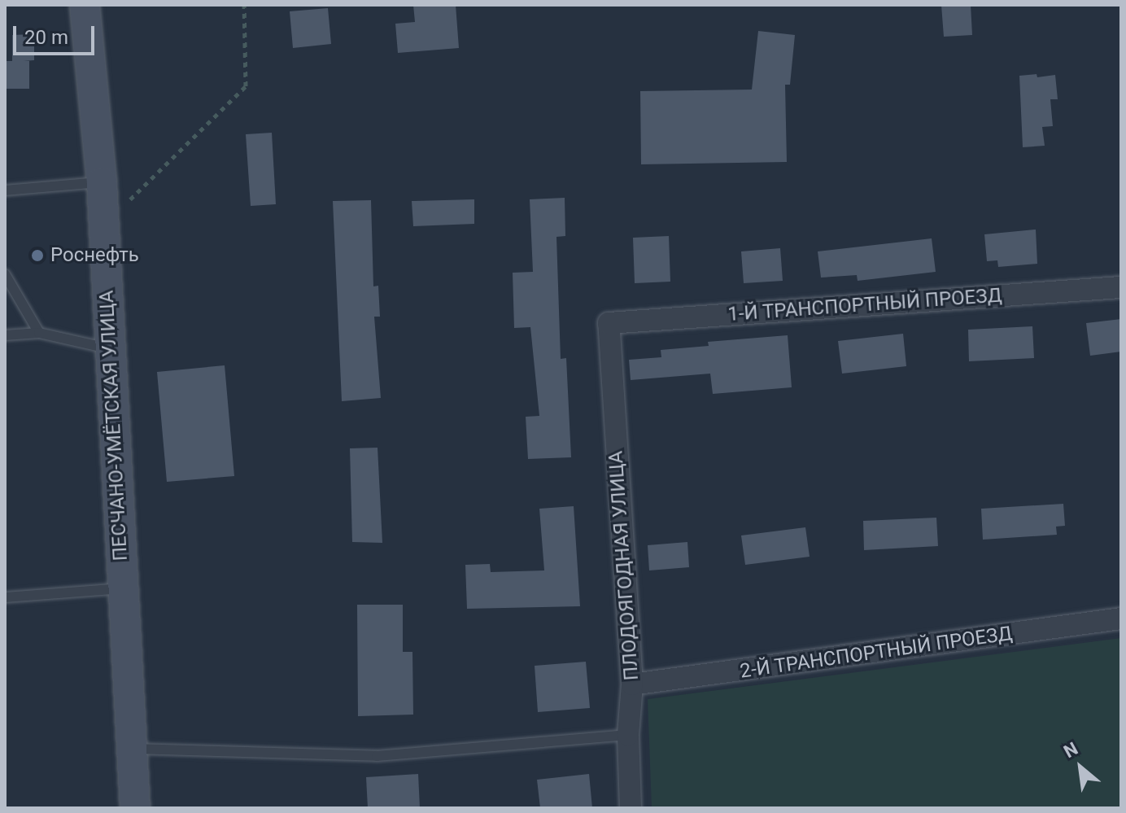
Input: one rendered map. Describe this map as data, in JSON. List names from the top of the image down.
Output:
{
  "streets": {
    "main road": ["ПЕСЧАНО-УМЁТСКАЯ УЛИЦА"],
    "street": ["1-Й ТРАНСПОРТНЫЙ ПРОЕЗД", "ПЛОДОЯГОДНАЯ УЛИЦА", "2-Й ТРАНСПОРТНЫЙ ПРОЕЗД"]
  },
  "crossings": [
    ["1-Й ТРАНСПОРТНЫЙ ПРОЕЗД", "ПЛОДОЯГОДНАЯ УЛИЦА"],
    ["ПЛОДОЯГОДНАЯ УЛИЦА", "2-Й ТРАНСПОРТНЫЙ ПРОЕЗД"]
  ],
  "places": ["Роснефть"],
  "scale_bar": "20 m",
  "north": "top left"
}
